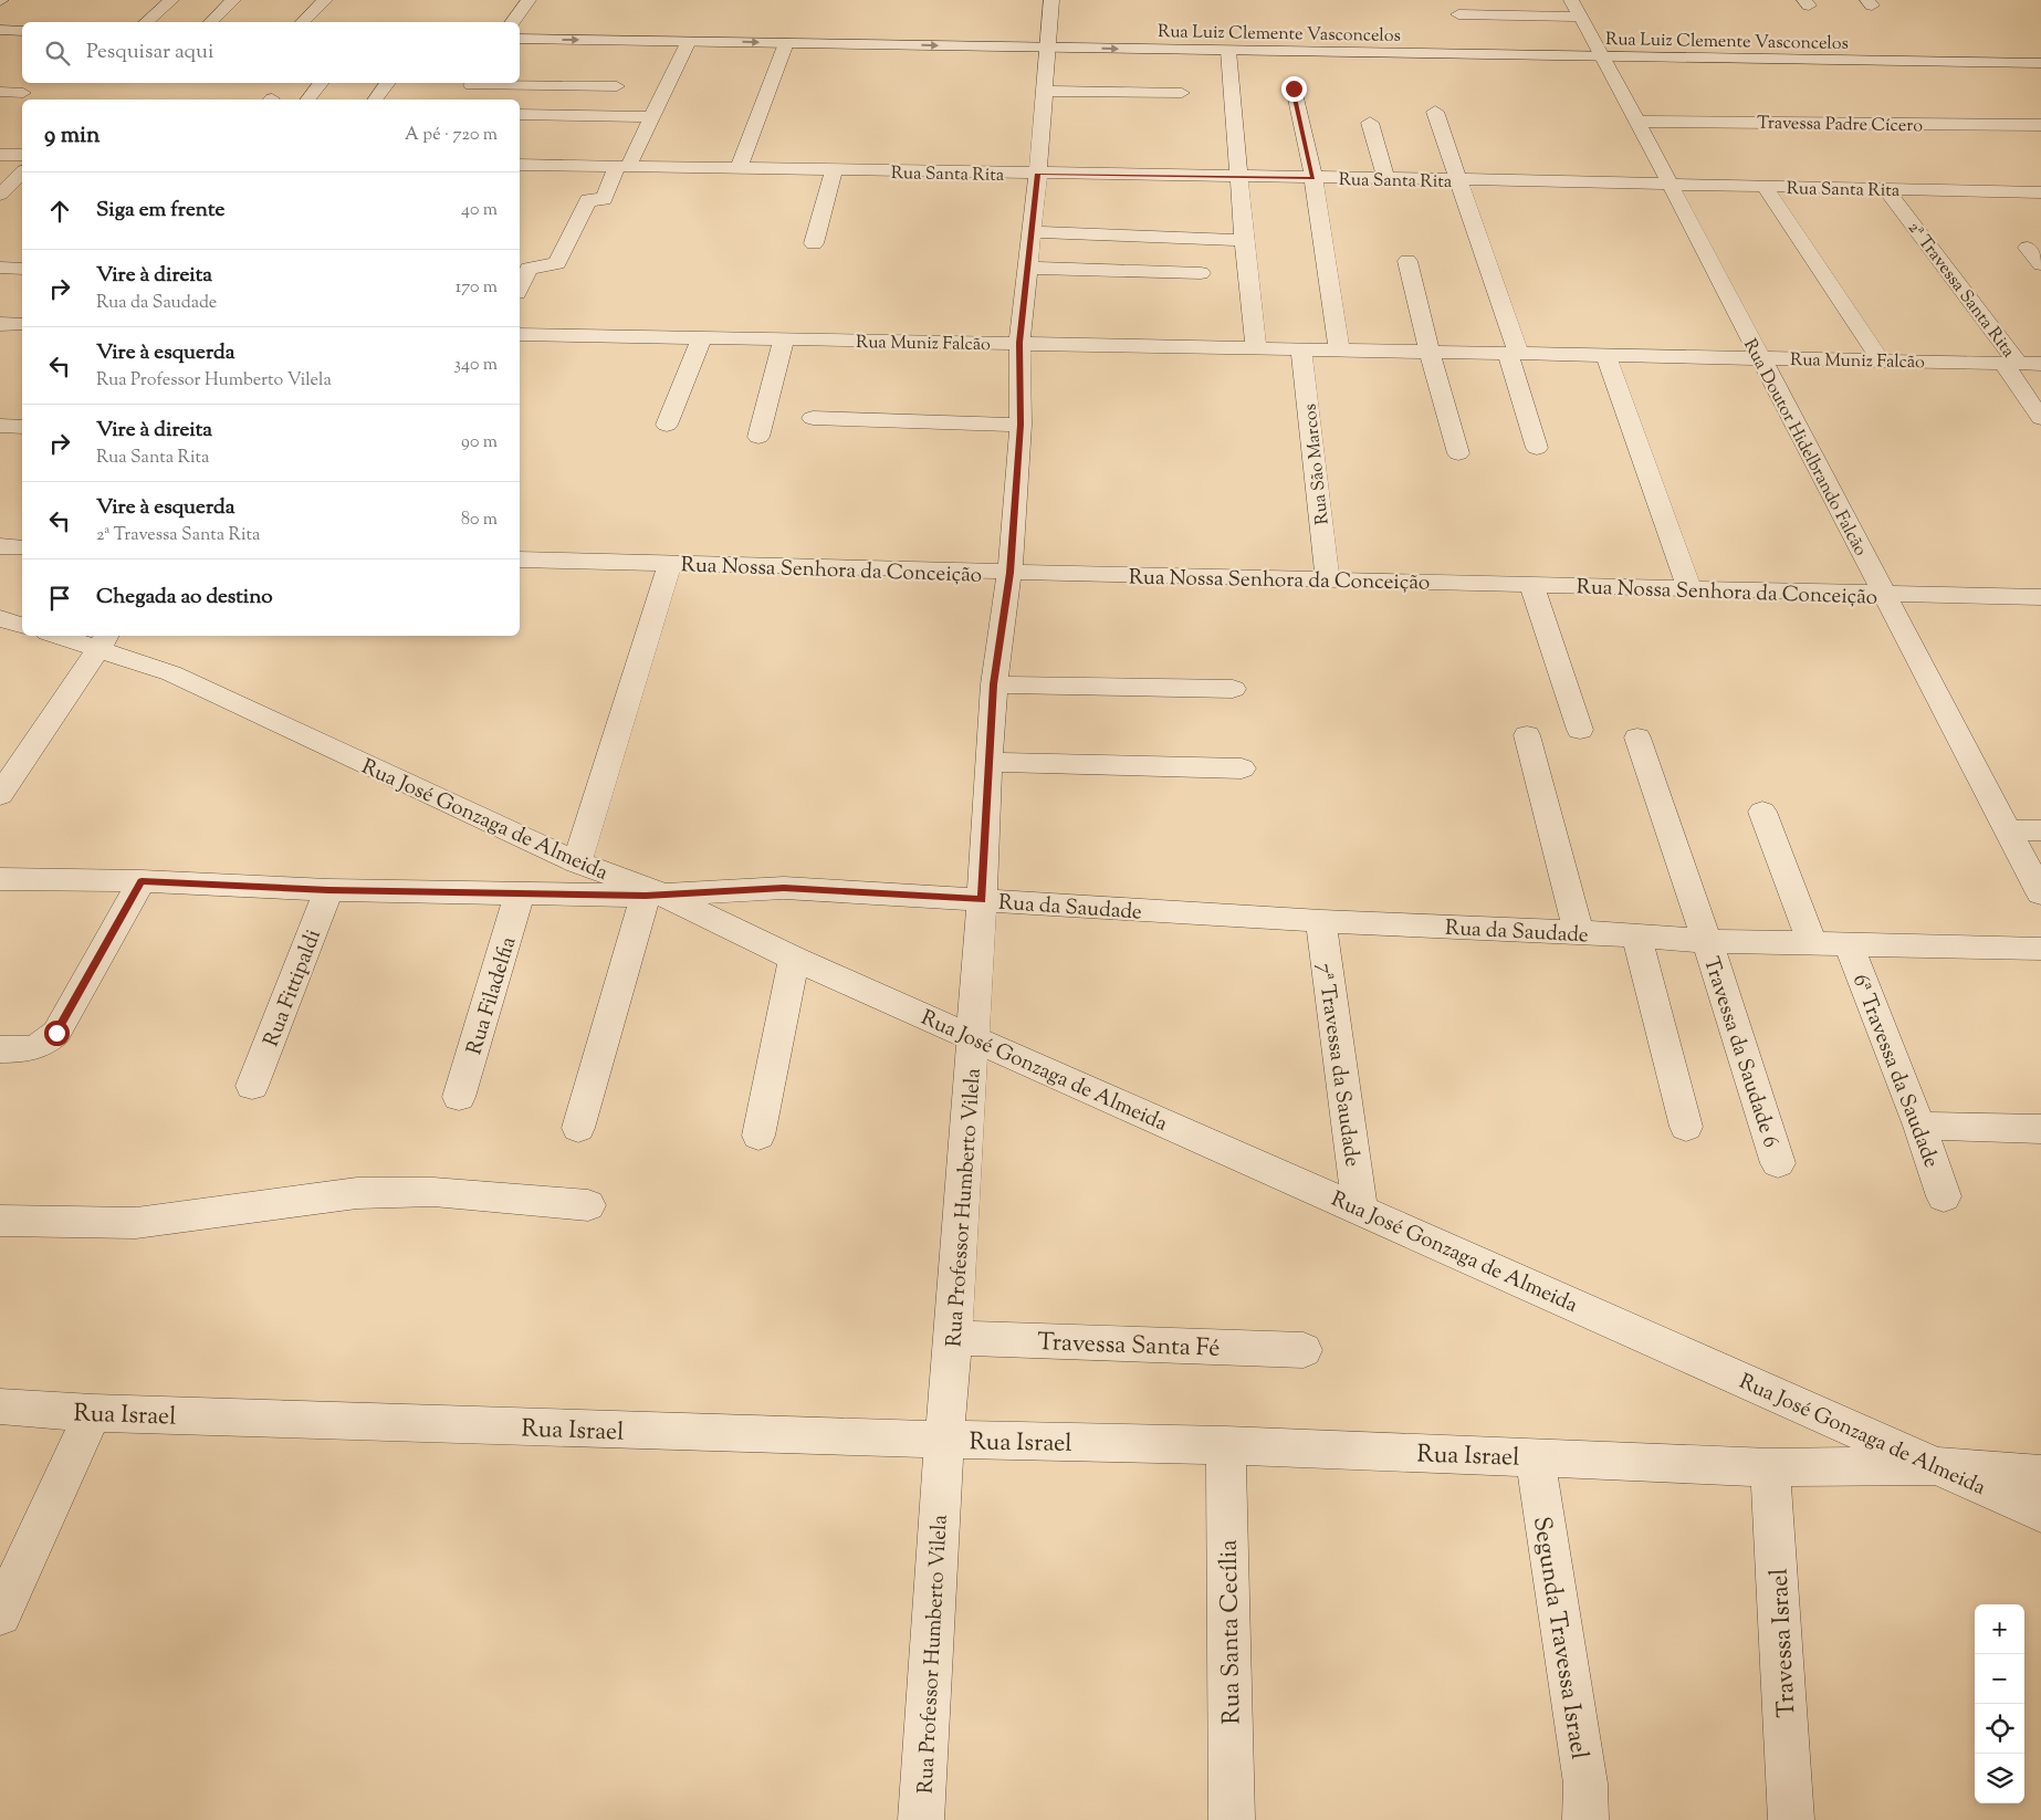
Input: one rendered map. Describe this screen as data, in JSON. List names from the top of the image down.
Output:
{
  "streets": {
    "street": [
      "Rua Luiz Clemente Vasconcelos",
      "Travessa Padre Cícero",
      "Rua Santa Rita",
      "2ª Travessa Santa Rita",
      "Rua Muniz Falcão",
      "Rua Doutor Hidelbrando Falcão",
      "Rua São Marcos",
      "Rua Nossa Senhora da Conceição",
      "Rua José Gonzaga de Almeida",
      "Rua da Saudade",
      "Rua Fittipaldi",
      "Rua Filadelfia",
      "Travessa da Saudade 6",
      "7ª Travessa da Saudade",
      "6ª Travessa da Saudade",
      "Rua Professor Humberto Vilela",
      "Travessa Santa Fé",
      "Rua Israel",
      "Rua Santa Cecília",
      "Segunda Travessa Israel",
      "Travessa Israel"
    ]
  },
  "crossings": [
    ["Rua Luiz Clemente Vasconcelos", "Rua Doutor Hidelbrando Falcão"],
    ["Rua Luiz Clemente Vasconcelos", "Rua Professor Humberto Vilela"],
    ["Travessa Padre Cícero", "Rua Doutor Hidelbrando Falcão"],
    ["Rua Santa Rita", "2ª Travessa Santa Rita"],
    ["Rua Santa Rita", "Rua Doutor Hidelbrando Falcão"],
    ["Rua Santa Rita", "Rua Professor Humberto Vilela"],
    ["2ª Travessa Santa Rita", "Rua Muniz Falcão"],
    ["Rua Muniz Falcão", "Rua Doutor Hidelbrando Falcão"],
    ["Rua Muniz Falcão", "Rua São Marcos"],
    ["Rua Muniz Falcão", "Rua Professor Humberto Vilela"],
    ["Rua Doutor Hidelbrando Falcão", "Rua Nossa Senhora da Conceição"],
    ["Rua São Marcos", "Rua Nossa Senhora da Conceição"],
    ["Rua Nossa Senhora da Conceição", "Rua Professor Humberto Vilela"],
    ["Rua José Gonzaga de Almeida", "Rua da Saudade"],
    ["Rua José Gonzaga de Almeida", "7ª Travessa da Saudade"],
    ["Rua José Gonzaga de Almeida", "Rua Professor Humberto Vilela"],
    ["Rua José Gonzaga de Almeida", "Rua Israel"],
    ["Rua da Saudade", "Rua Fittipaldi"],
    ["Rua da Saudade", "Rua Filadelfia"],
    ["Rua da Saudade", "Travessa da Saudade 6"],
    ["Rua da Saudade", "7ª Travessa da Saudade"],
    ["Rua da Saudade", "6ª Travessa da Saudade"],
    ["Rua da Saudade", "Rua Professor Humberto Vilela"],
    ["Rua Professor Humberto Vilela", "Travessa Santa Fé"],
    ["Rua Professor Humberto Vilela", "Rua Israel"],
    ["Rua Israel", "Rua Santa Cecília"],
    ["Rua Israel", "Segunda Travessa Israel"],
    ["Rua Israel", "Travessa Israel"]
  ],
  "page": {
    "search": "Pesquisar aqui",
    "heading": ["9 min", "A pé · 720 m"],
    "list": [
      ["Siga em frente", "40 m"],
      ["Vire à direita", "Rua da Saudade", "170 m"],
      ["Vire à esquerda", "Rua Professor Humberto Vilela", "340 m"],
      ["Vire à direita", "Rua Santa Rita", "90 m"],
      ["Vire à esquerda", "2ª Travessa Santa Rita", "80 m"],
      "Chegada ao destino"
    ],
    "map_buttons": ["+", "−"]
  }
}
